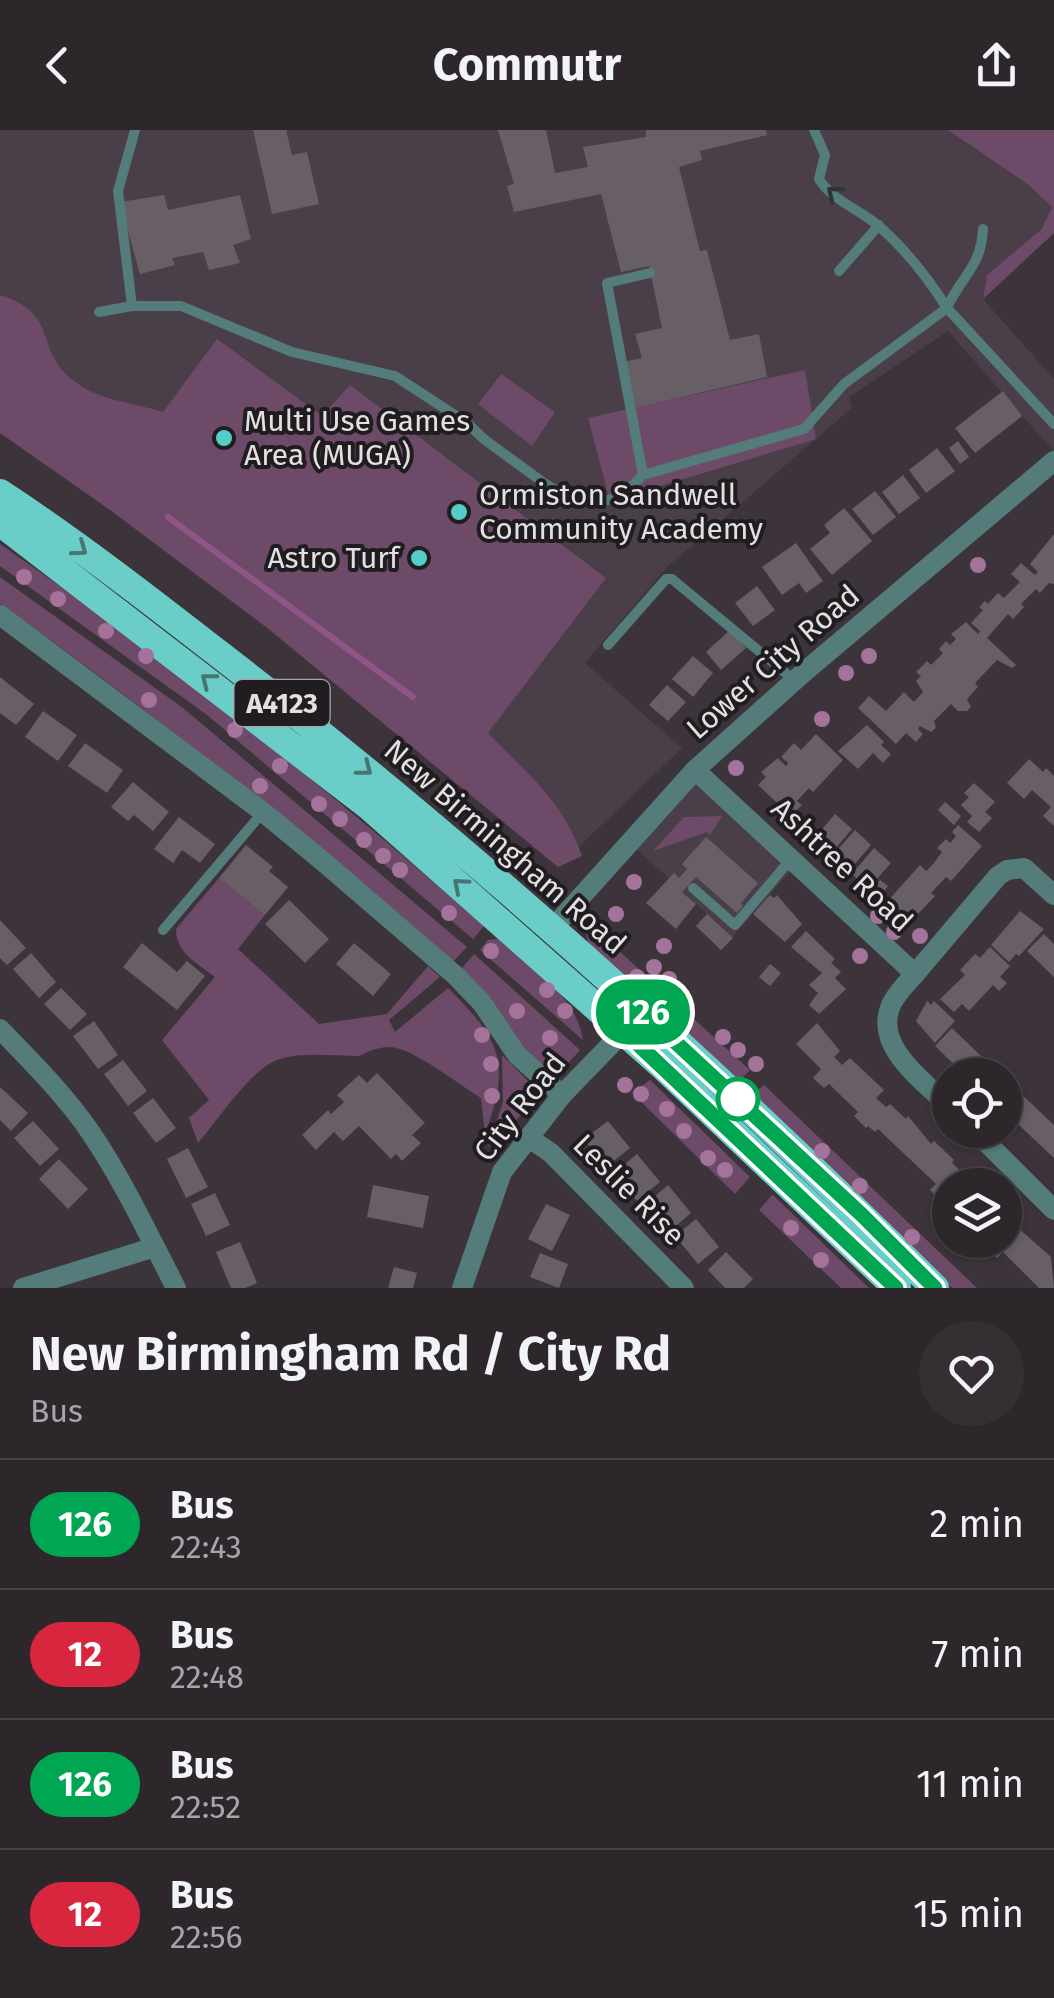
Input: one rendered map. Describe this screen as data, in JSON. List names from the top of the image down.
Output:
{
  "streets": {
    "highway": ["A4123", "New Birmingham Road"],
    "street": [
      "Lower City Road",
      "Ashtree Road",
      "City Road",
      "Leslie Rise"
    ]
  },
  "crossings": [
    ["Lower City Road", "New Birmingham Road"],
    ["Lower City Road", "Ashtree Road"],
    ["New Birmingham Road", "City Road"],
    ["City Road", "Leslie Rise"]
  ],
  "places": ["Multi Use Games Area (MUGA)", "Ormiston Sandwell Community Academy", "Astro Turf"],
  "lines": ["bus line 126"],
  "page": {
    "header": "Commutr",
    "on_map": "126",
    "heading": ["New Birmingham Rd / City Rd", "Bus"],
    "list": [
      {
        "mark": "126",
        "name": "Bus",
        "note": "22:43",
        "value": "2 min"
      },
      {
        "mark": "12",
        "name": "Bus",
        "note": "22:48",
        "value": "7 min"
      },
      {
        "mark": "126",
        "name": "Bus",
        "note": "22:52",
        "value": "11 min"
      },
      {
        "mark": "12",
        "name": "Bus",
        "note": "22:56",
        "value": "15 min"
      }
    ]
  }
}
